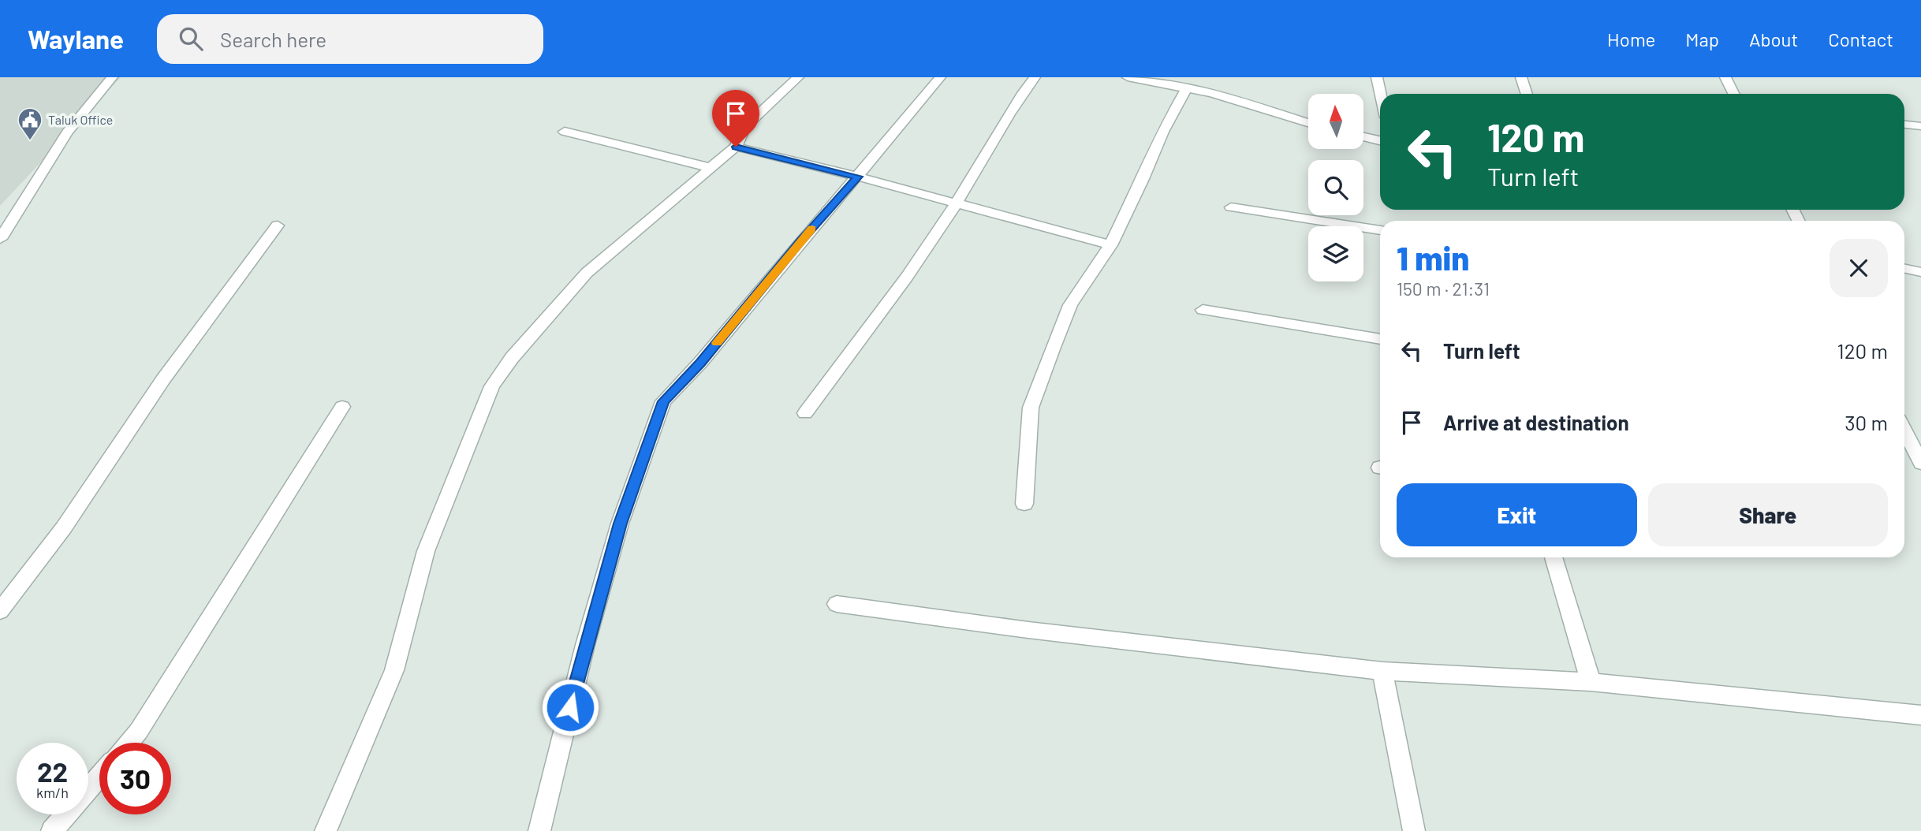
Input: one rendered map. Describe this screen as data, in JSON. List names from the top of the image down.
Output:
{
  "places": {
    "public building": ["Taluk Office"]
  },
  "north": "top",
  "page": {
    "header": "Waylane",
    "search": "Search here",
    "nav": [
      "Home",
      "Map",
      "About",
      "Contact"
    ],
    "turn": ["120 m", "Turn left"],
    "heading": ["1 min", "150 m · 21:31"],
    "list": [
      {
        "name": "Turn left",
        "value": "120 m"
      },
      {
        "name": "Arrive at destination",
        "value": "30 m"
      }
    ],
    "buttons": ["Exit", "Share"],
    "speed": "22 km/h",
    "limit": "30"
  }
}
